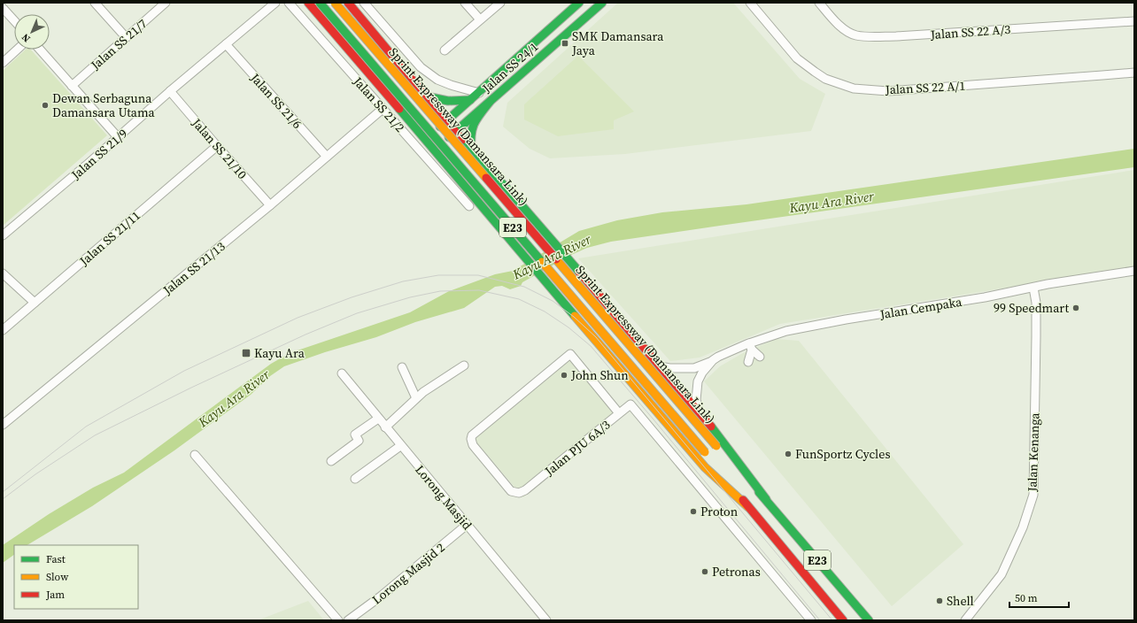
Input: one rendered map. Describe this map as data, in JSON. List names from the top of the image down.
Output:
{
  "streets": {
    "main road": ["Jalan SS 24/1", "Sprint Expressway (Damansara Link)", "E23"],
    "street": [
      "Jalan SS 22 A/3",
      "Jalan SS 21/7",
      "Jalan SS 22 A/1",
      "Jalan SS 21/6",
      "Jalan SS 21/2",
      "Jalan SS 21/10",
      "Jalan SS 21/9",
      "Jalan SS 21/11",
      "Jalan SS 21/13",
      "Jalan Cempaka",
      "Jalan PJU 6A/3",
      "Jalan Kenanga",
      "Lorong Masjid",
      "Lorong Masjid 2"
    ]
  },
  "crossings": [
    ["Jalan SS 21/6", "Jalan SS 21/9"],
    ["Jalan SS 21/6", "Jalan SS 21/13"],
    ["Jalan SS 21/2", "Jalan SS 21/13"],
    ["Jalan SS 21/10", "Jalan SS 21/9"],
    ["Jalan SS 21/10", "Jalan SS 21/11"],
    ["Jalan SS 21/10", "Jalan SS 21/13"],
    ["Jalan Cempaka", "Jalan Kenanga"],
    ["Lorong Masjid", "Lorong Masjid 2"]
  ],
  "water": ["Kayu Ara River"],
  "places": {
    "transit": ["SMK Damansara Jaya", "Kayu Ara"],
    "other": [
      "Dewan Serbaguna Damansara Utama",
      "99 Speedmart",
      "John Shun",
      "FunSportz Cycles",
      "Proton",
      "Petronas",
      "Shell"
    ]
  },
  "legend": ["Fast", "Slow", "Jam"],
  "scale_bar": "50 m",
  "north": "bottom left"
}
